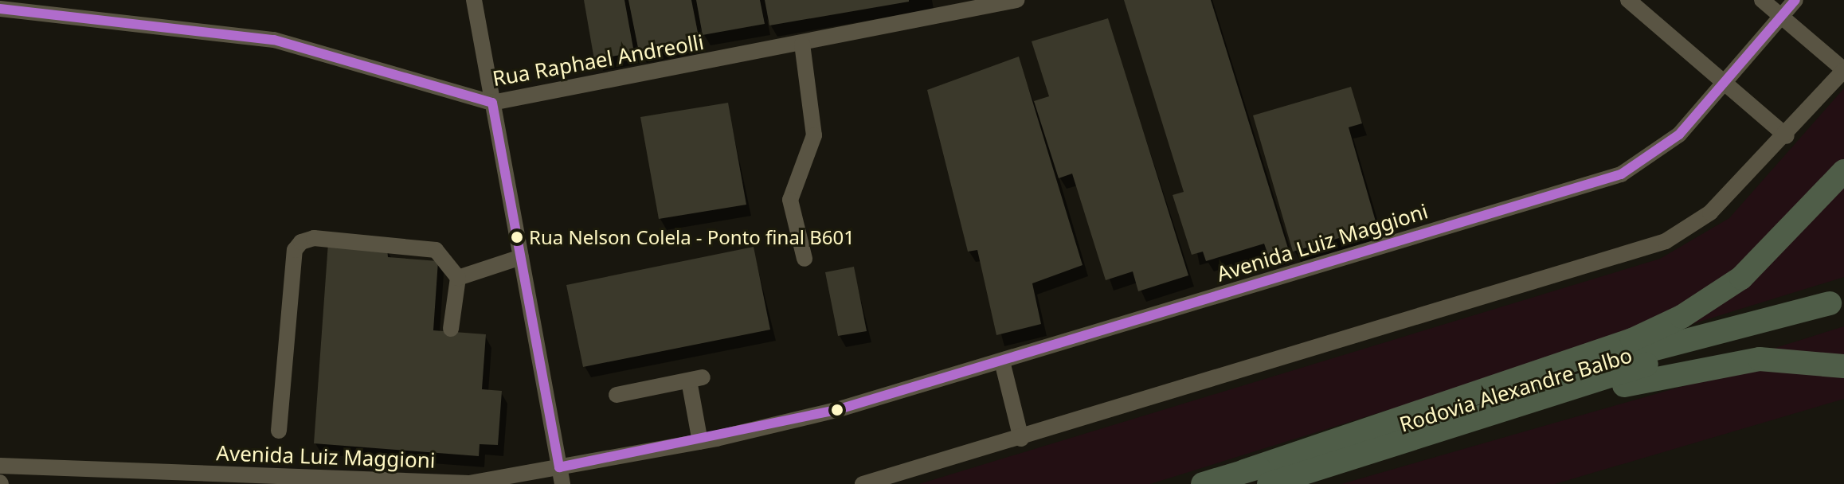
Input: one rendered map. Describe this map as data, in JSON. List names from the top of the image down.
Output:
{
  "streets": {
    "highway": ["Rodovia Alexandre Balbo"],
    "street": ["Rua Raphael Andreolli", "Avenida Luiz Maggioni"]
  },
  "places": ["Rua Nelson Colela - Ponto final B601"],
  "lines": ["transit line B601"]
}
